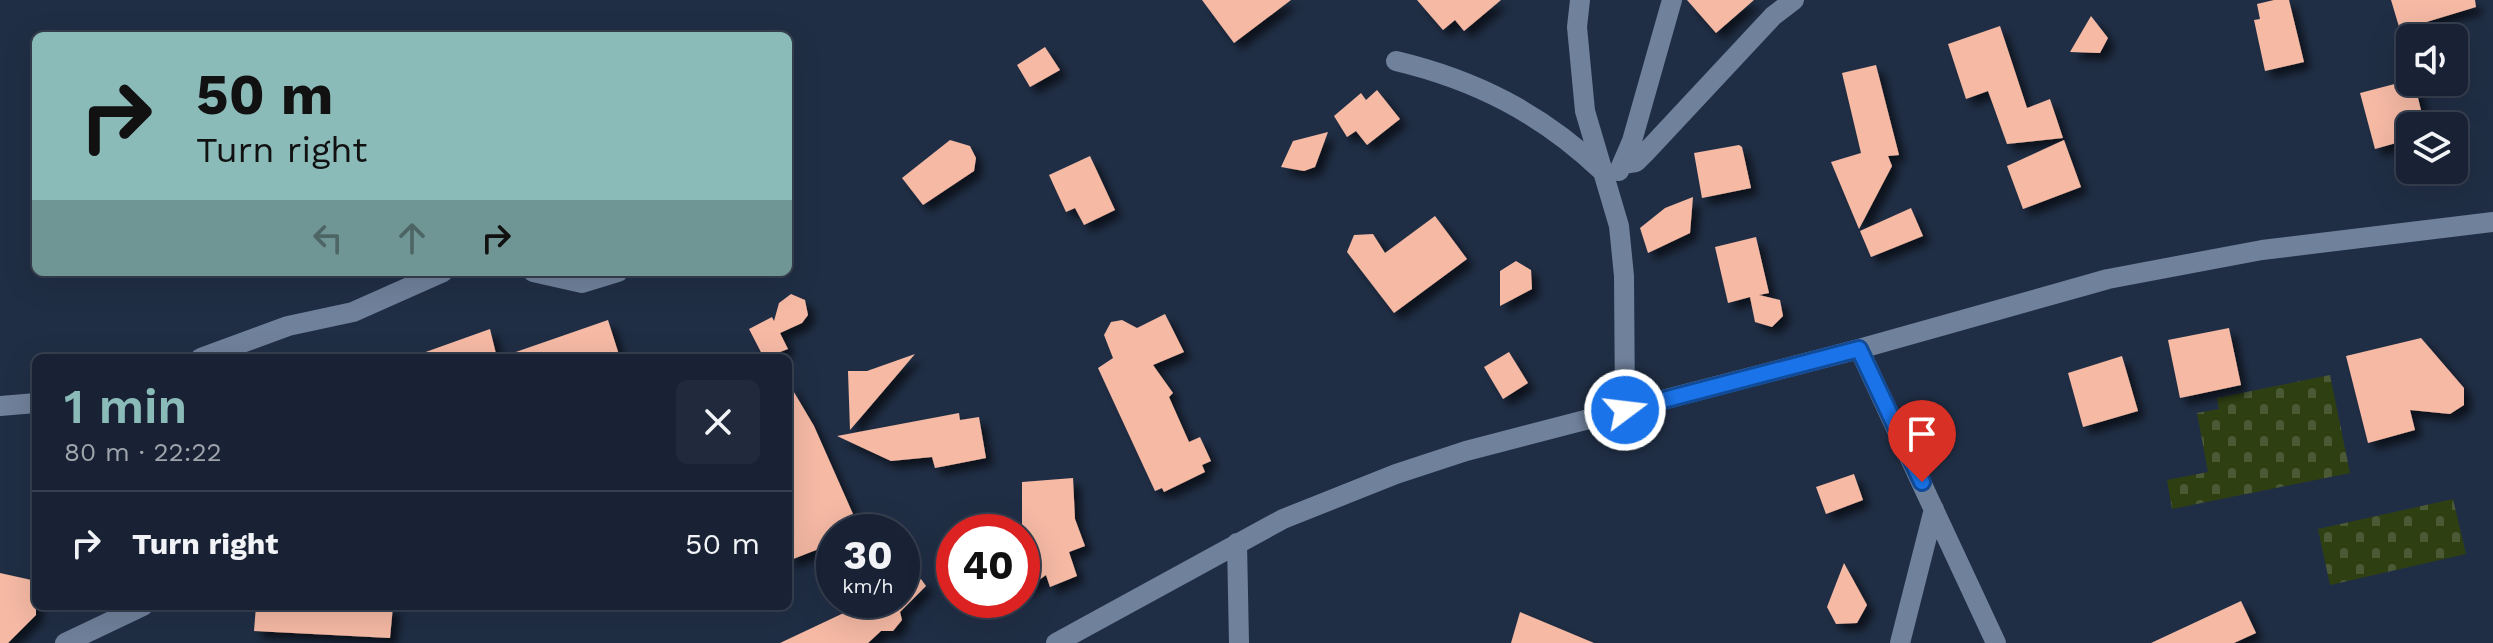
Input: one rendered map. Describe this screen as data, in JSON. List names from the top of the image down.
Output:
{
  "page": {
    "turn": ["50 m", "Turn right"],
    "heading": ["1 min", "80 m · 22:22"],
    "list": [
      {
        "name": "Turn right",
        "value": "50 m"
      }
    ],
    "speed": "30 km/h",
    "limit": "40"
  }
}
